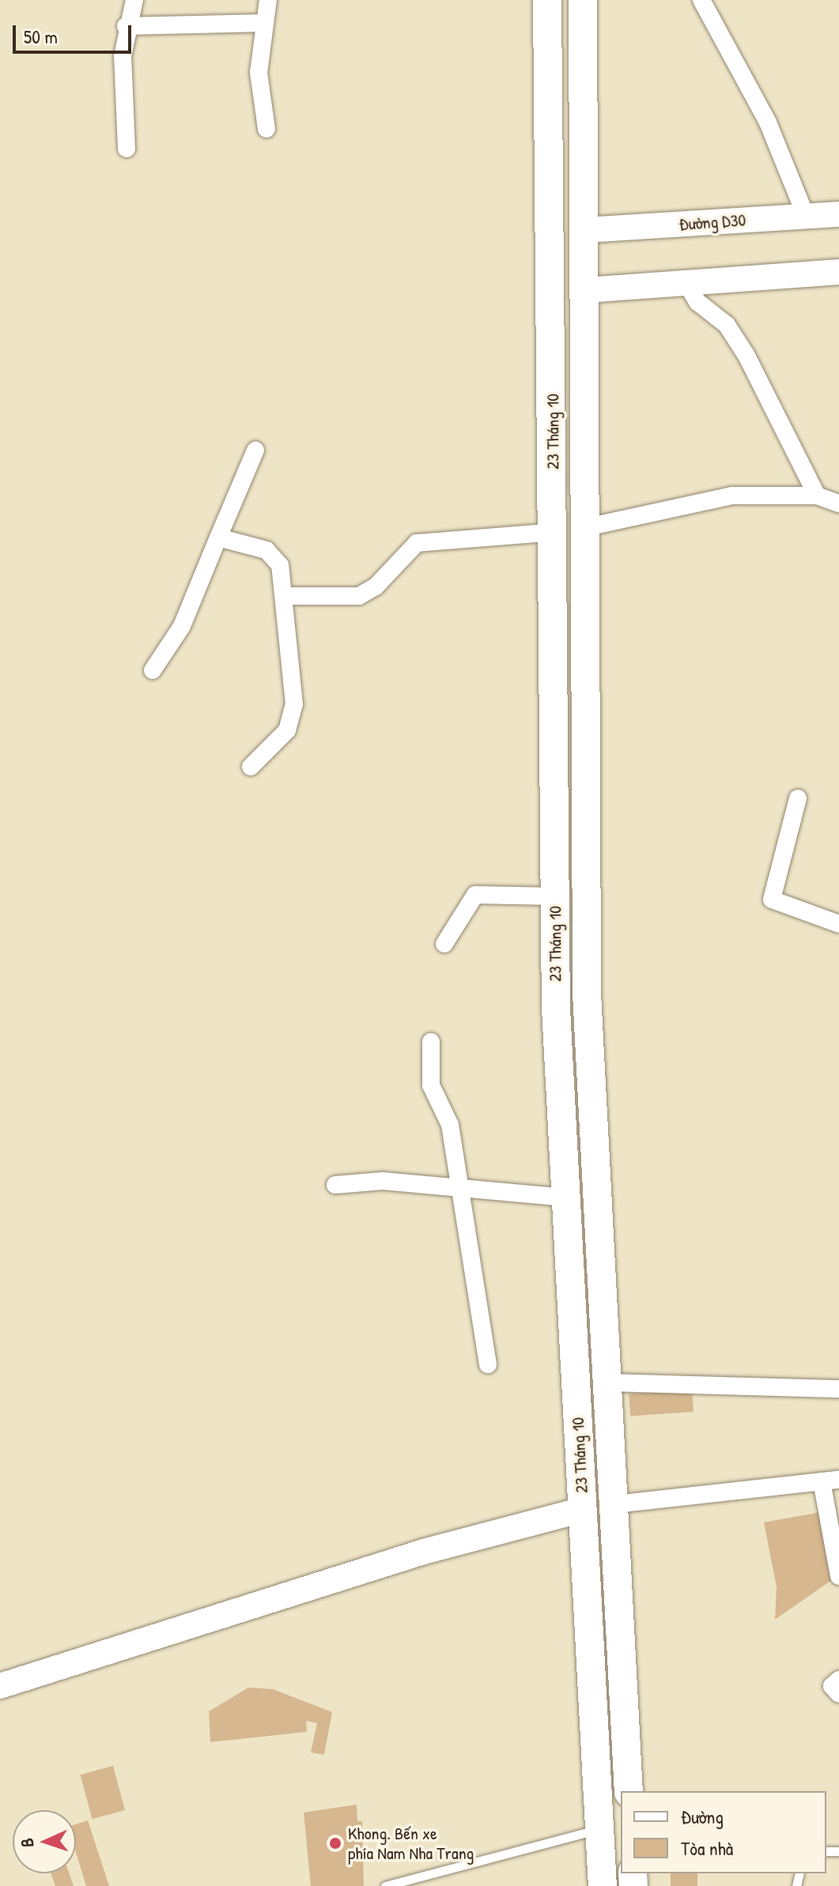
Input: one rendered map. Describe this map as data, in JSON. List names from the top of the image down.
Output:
{
  "streets": {
    "main road": ["23 Tháng 10"],
    "street": ["Đường D30"]
  },
  "crossings": [
    ["Đường D30", "23 Tháng 10"]
  ],
  "places": ["Khong. Bến xe phía Nam Nha Trang"],
  "legend": ["Đường", "Tòa nhà"],
  "scale_bar": "50 m",
  "north": "left"
}
